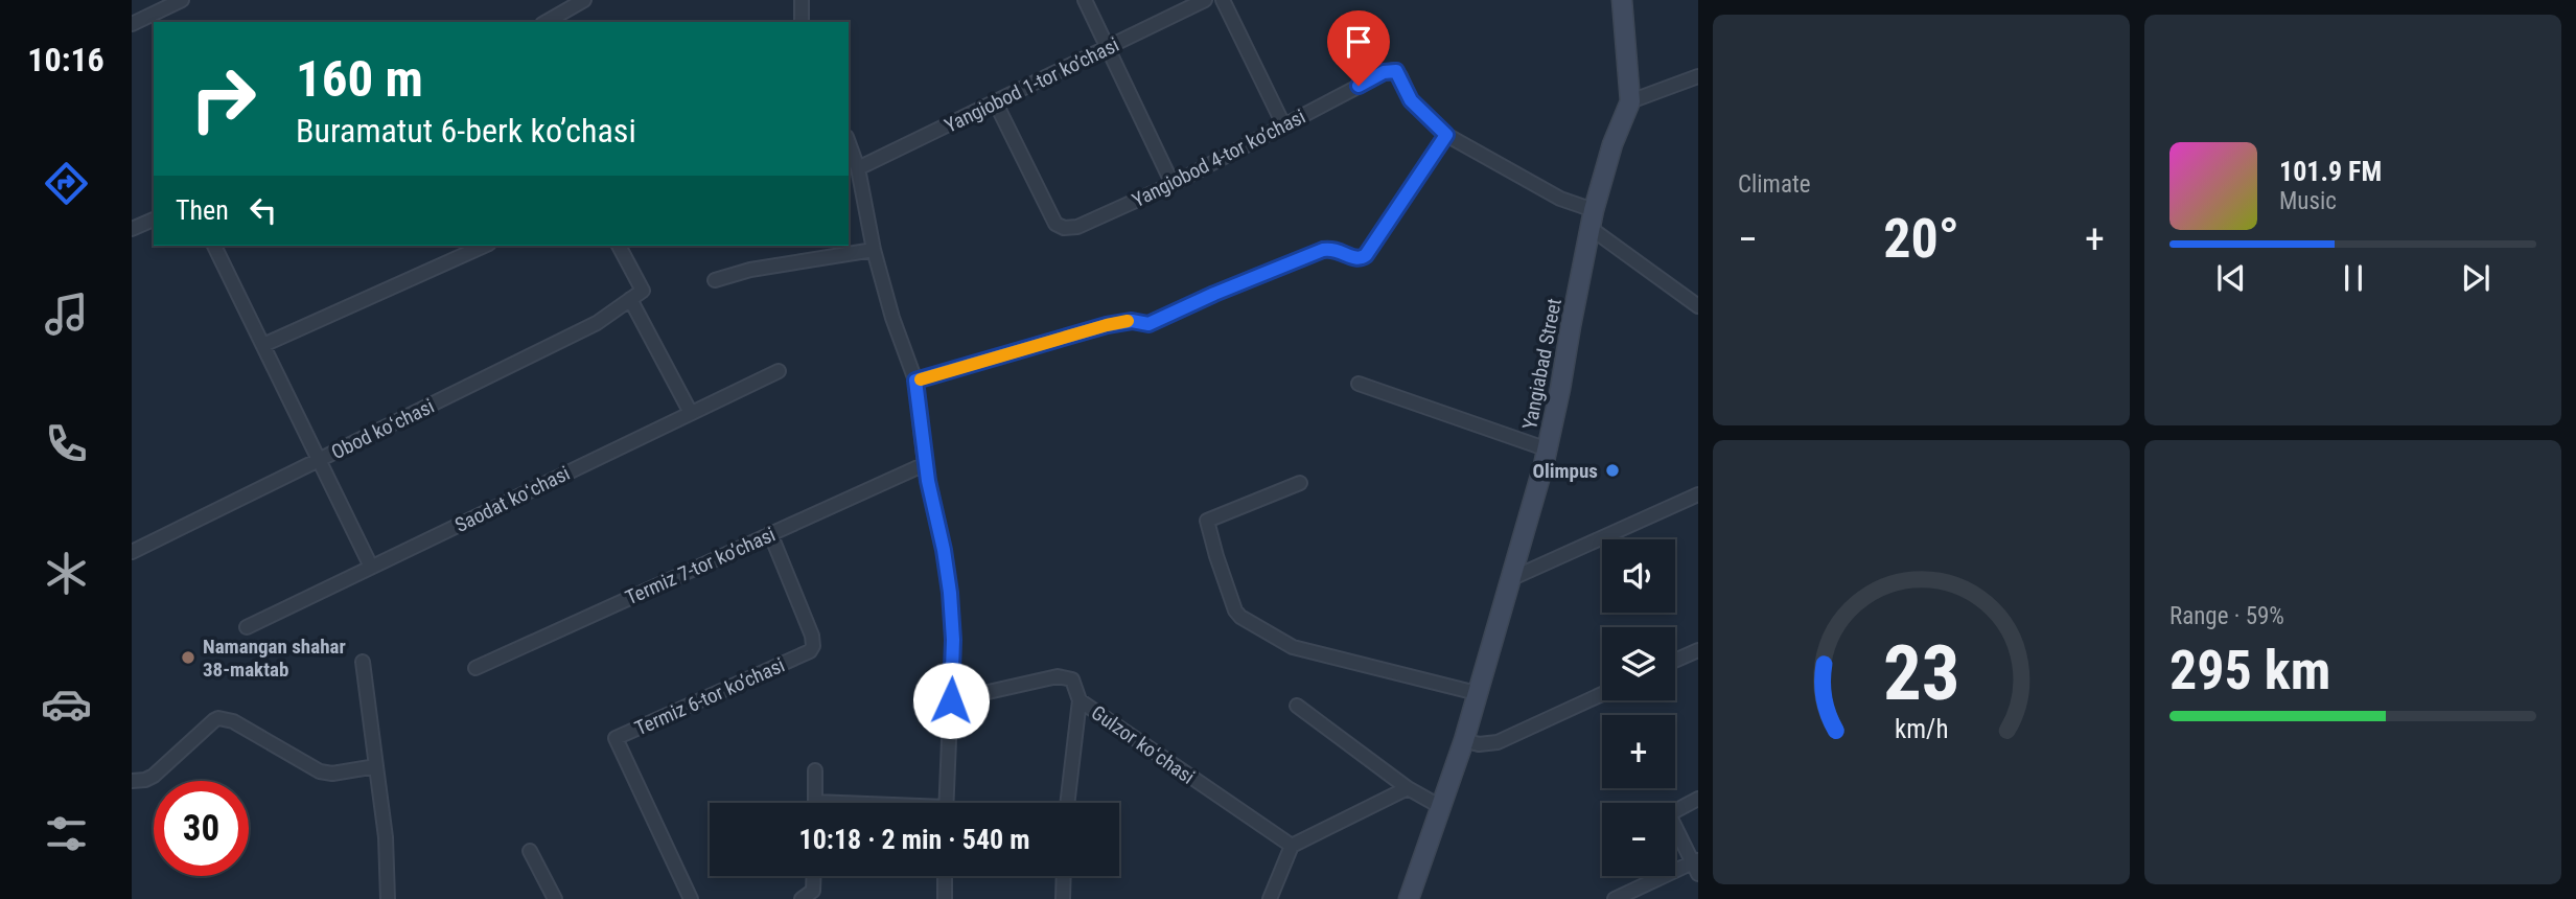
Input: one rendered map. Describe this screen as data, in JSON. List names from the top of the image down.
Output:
{
  "streets": {
    "street": [
      "Yangiobod 1-tor koʼchasi",
      "Yangiobod 4-tor koʼchasi",
      "Yangiabad Street",
      "Obod koʻchasi",
      "Saodat koʻchasi",
      "Termiz 7-tor koʼchasi",
      "Termiz 6-tor koʼchasi",
      "Gulzor koʻchasi"
    ]
  },
  "crossings": [
    ["Yangiobod 1-tor koʼchasi", "Yangiobod 4-tor koʼchasi"],
    ["Yangiobod 4-tor koʼchasi", "Yangiabad Street"],
    ["Termiz 7-tor koʼchasi", "Termiz 6-tor koʼchasi"]
  ],
  "places": ["Olimpus", "Namangan shahar 38-maktab"],
  "page": {
    "tabs": "10:16",
    "tile": [
      "Climate",
      ["Range · 59%", "295 km"]
    ],
    "turn": ["160 m", "Buramatut 6-berk koʼchasi"],
    "song": ["101.9 FM", "Music"],
    "then": "Then",
    "heat": ["−", "20°", "+"],
    "map_buttons": ["+", "−"],
    "limit": "30",
    "trip": "10:18 · 2 min · 540 m",
    "gauge": ["23", "km/h"]
  }
}
